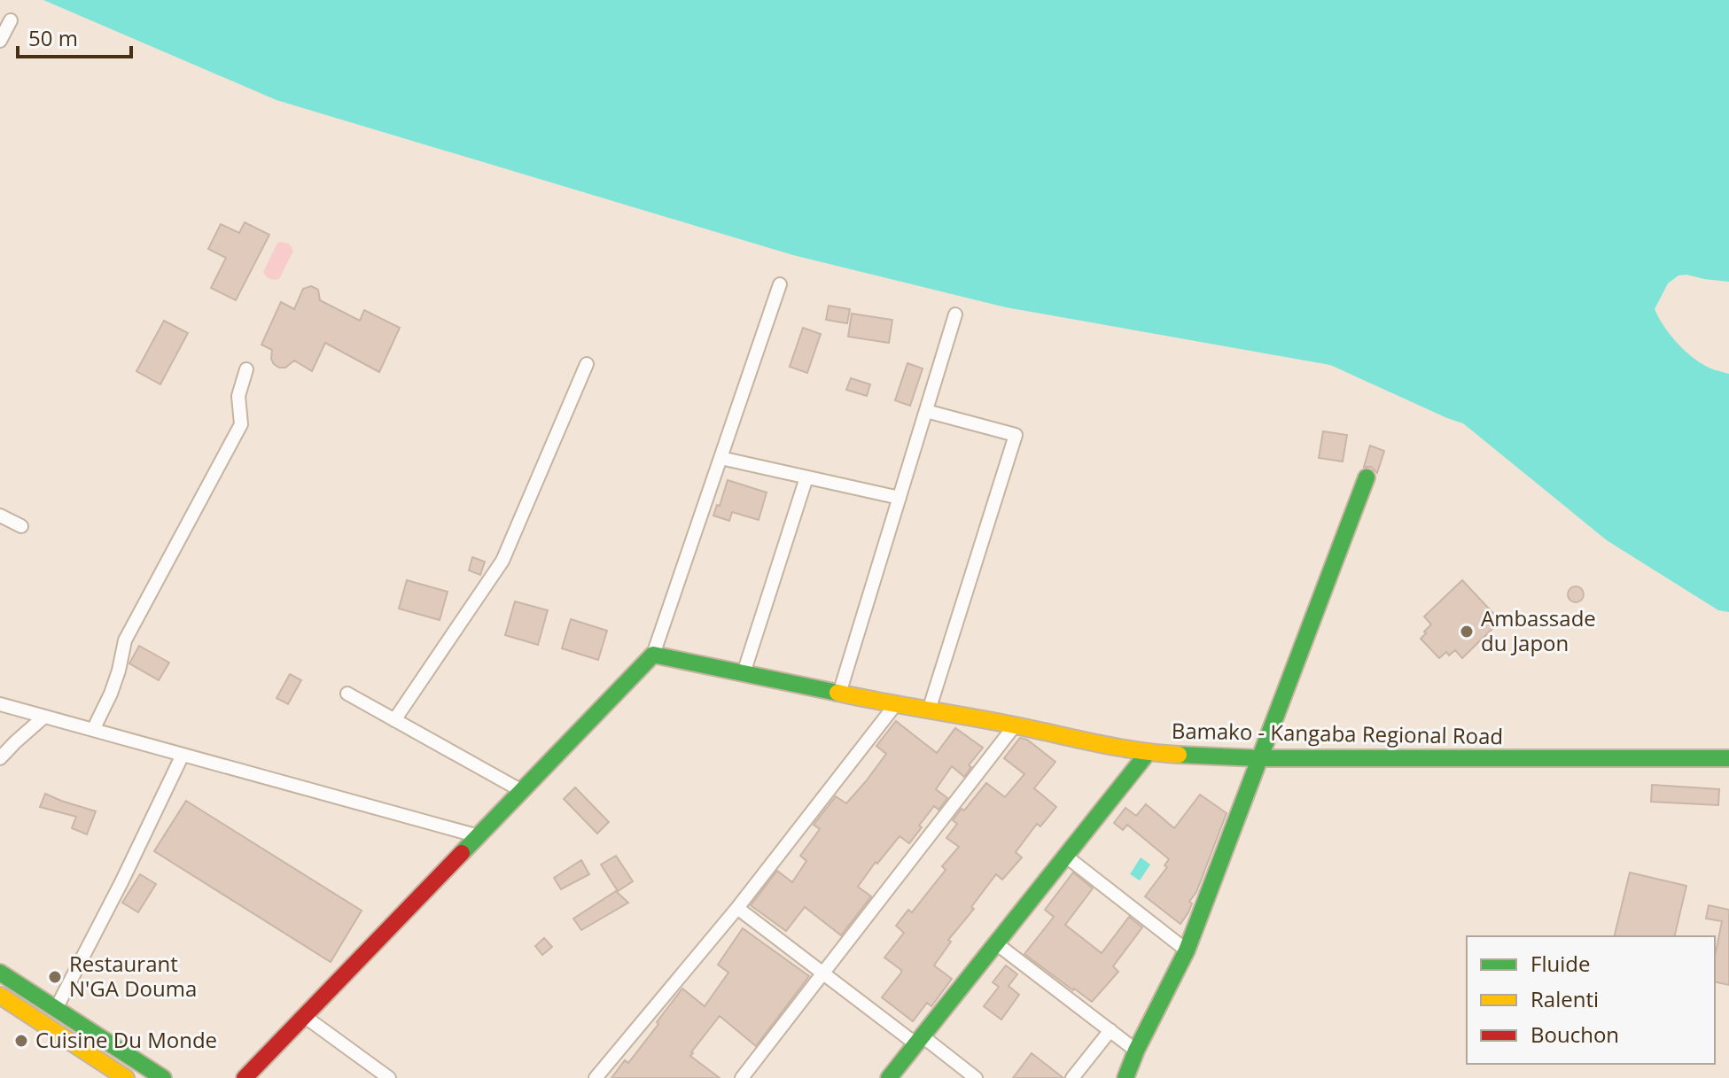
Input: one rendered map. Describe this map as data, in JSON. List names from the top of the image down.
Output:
{
  "streets": {
    "main road": ["Bamako - Kangaba Regional Road"]
  },
  "places": ["Ambassade du Japon", "Restaurant N'GA Douma", "Cuisine Du Monde"],
  "legend": ["Fluide", "Ralenti", "Bouchon"],
  "scale_bar": "50 m"
}
